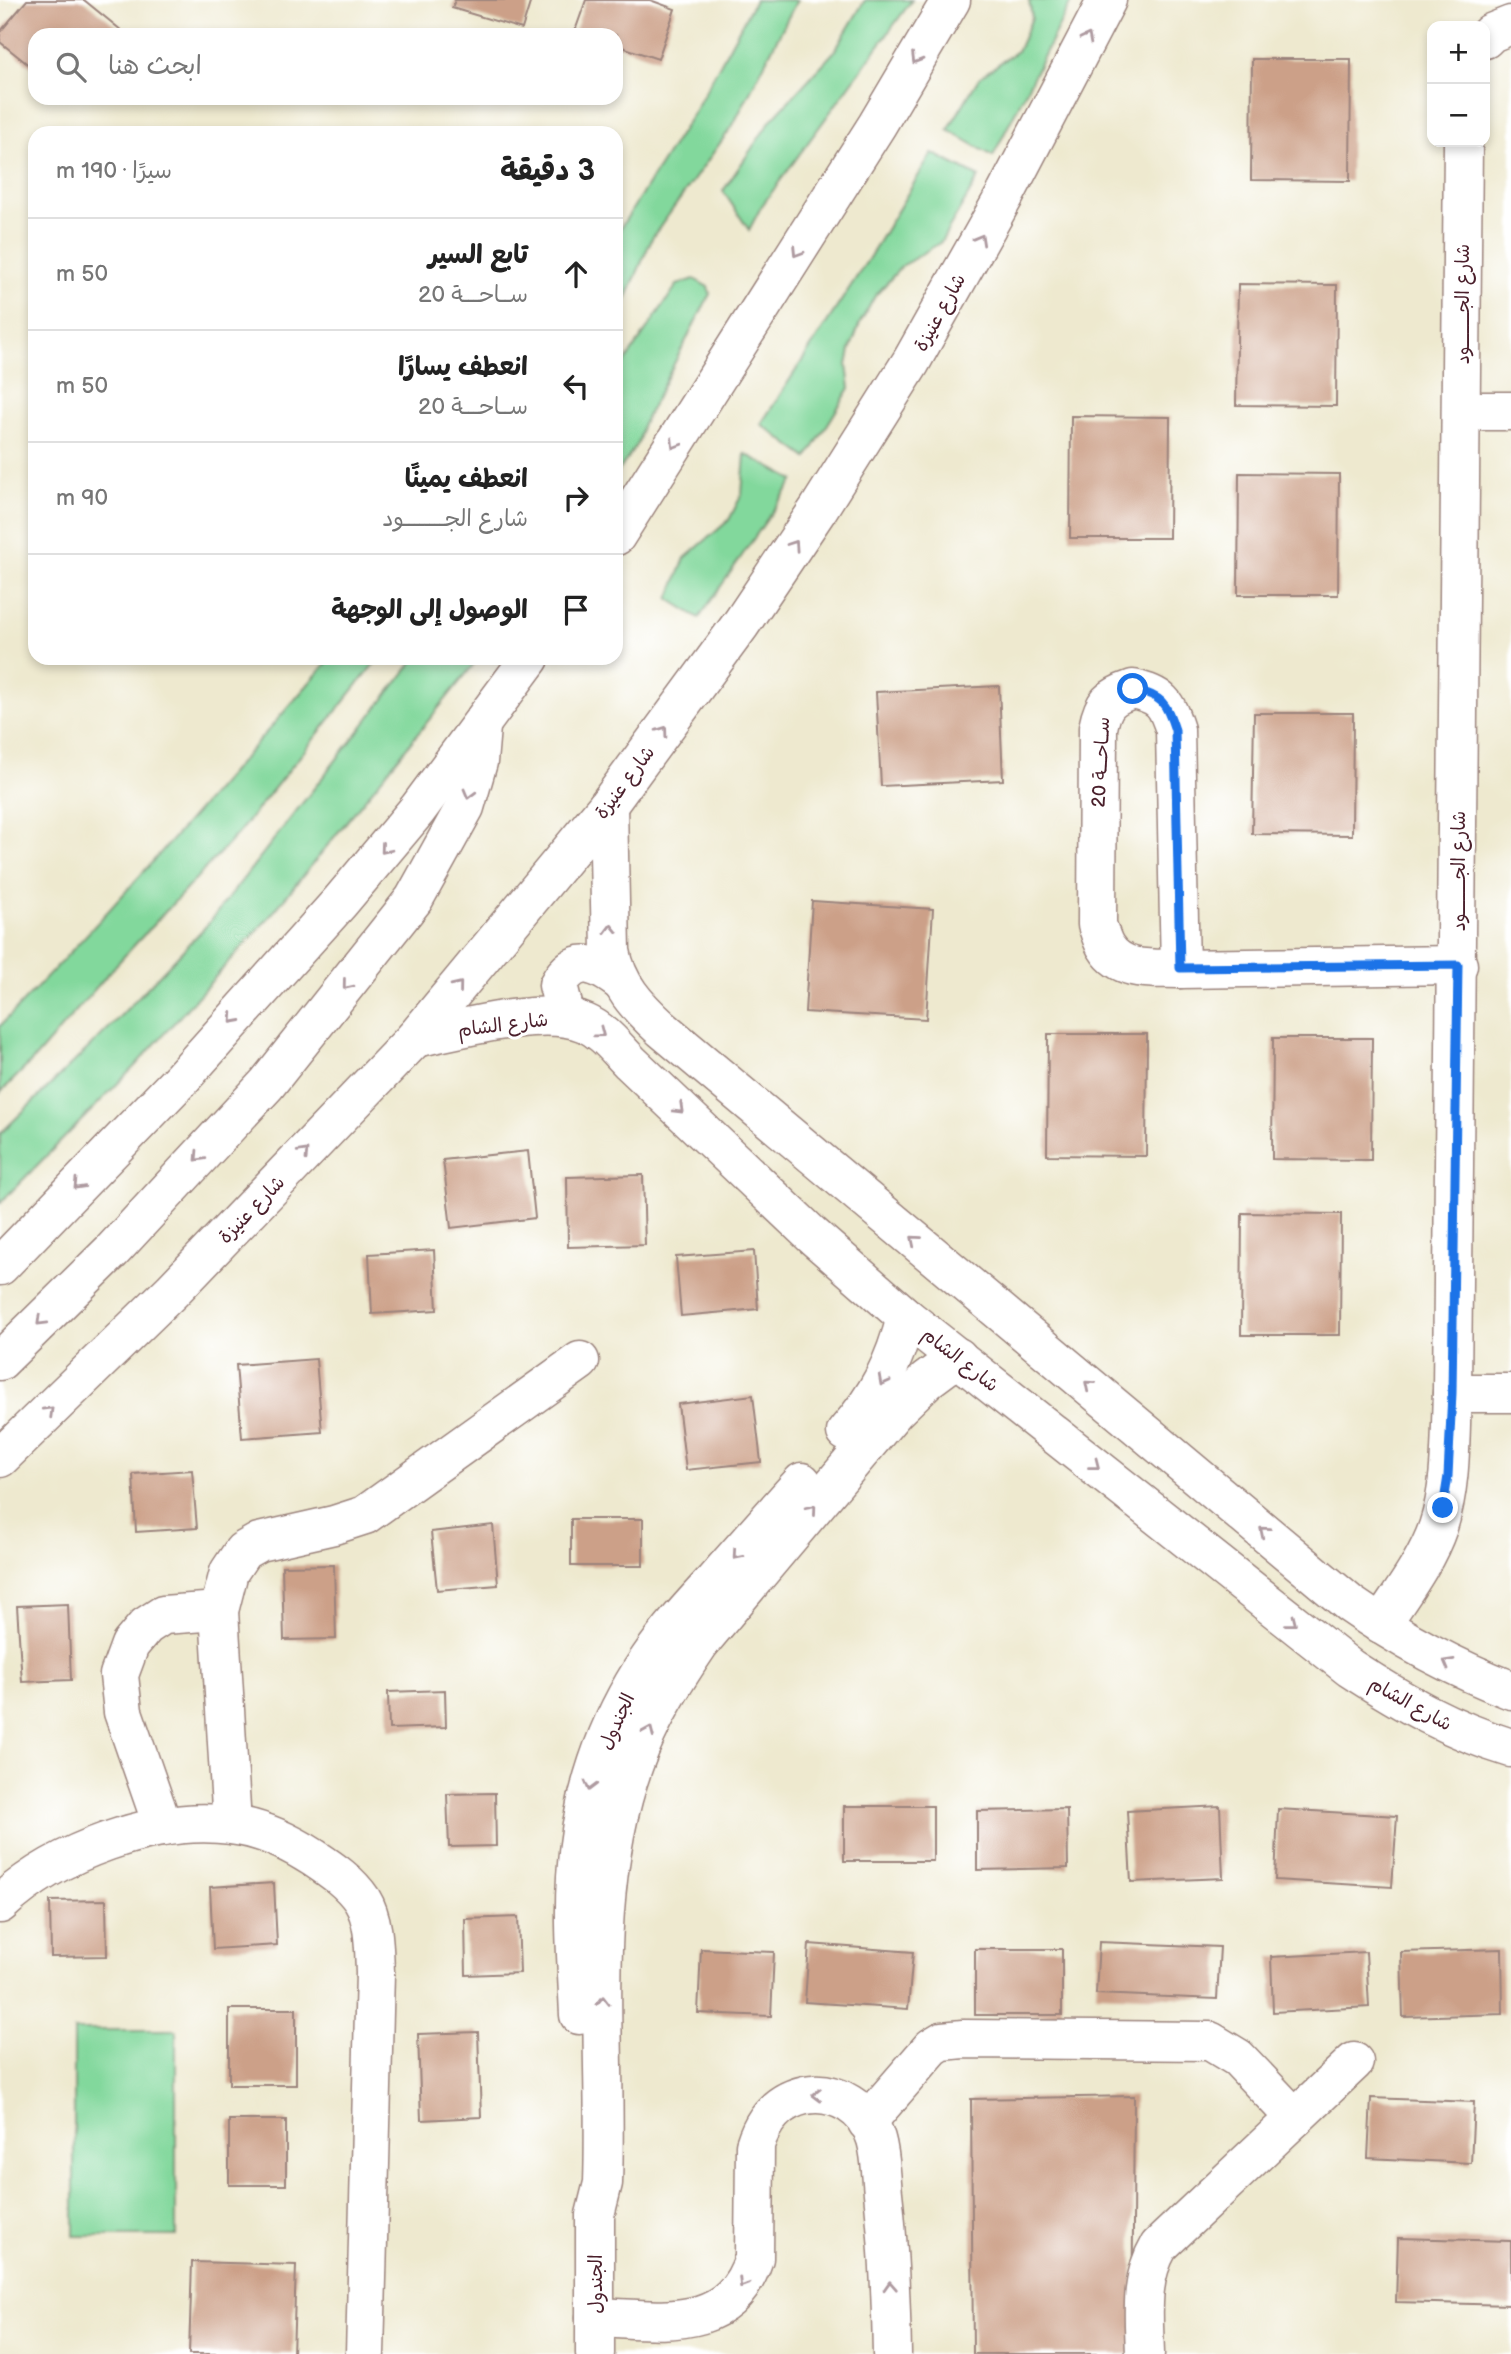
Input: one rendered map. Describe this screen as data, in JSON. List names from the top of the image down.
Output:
{
  "streets": {
    "main road": [
      "شارع الجــــــــود",
      "شارع عنيزة",
      "ســاحـــة 20",
      "شارع الشام",
      "الجندول"
    ]
  },
  "crossings": [
    ["شارع الجــــــــود", "ســاحـــة 20"],
    ["شارع عنيزة", "شارع الشام"],
    ["شارع الشام", "الجندول"]
  ],
  "page": {
    "map_buttons": ["+", "−"],
    "search": "ابحث هنا",
    "heading": ["3 دقيقة", "سيرًا · 190 m"],
    "list": [
      ["تابع السير", "ســاحـــة 20", "50 m"],
      ["انعطف يسارًا", "ســاحـــة 20", "50 m"],
      ["انعطف يمينًا", "شارع الجــــــــود", "90 m"],
      "الوصول إلى الوجهة"
    ]
  }
}
